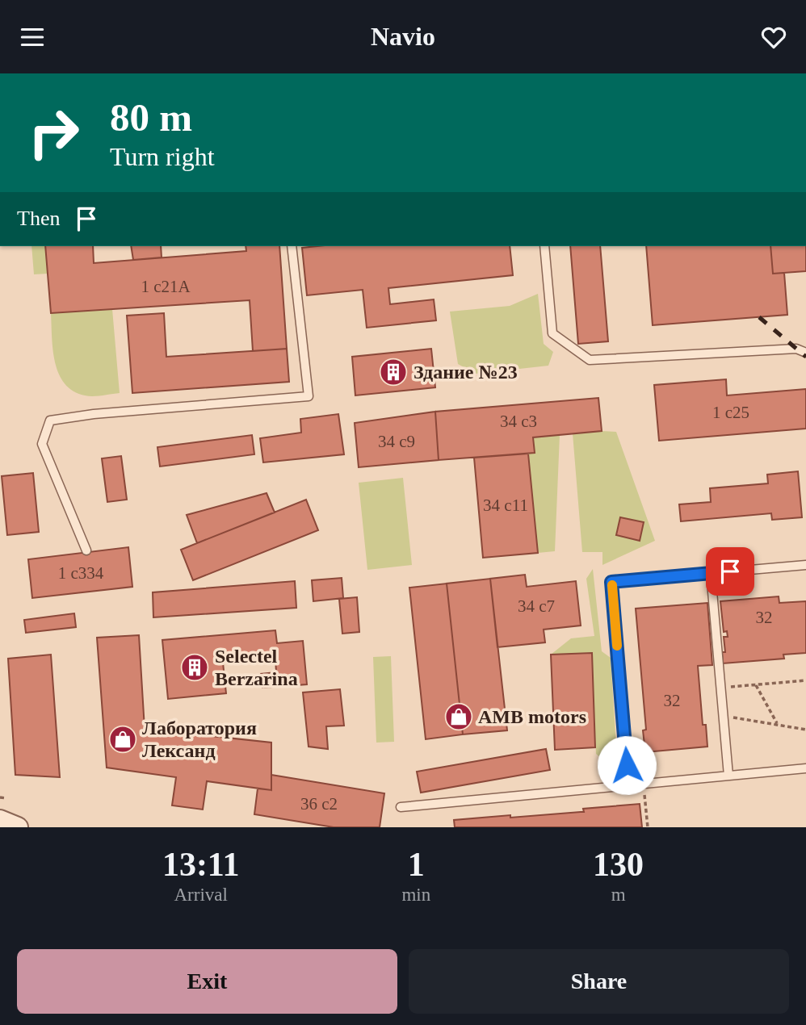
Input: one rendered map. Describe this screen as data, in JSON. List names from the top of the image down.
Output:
{
  "places": {
    "building": ["Здание №23", "Selectel Berzarina"],
    "shop": ["AMB motors", "Лаборатория Лександ"]
  },
  "house_numbers": [
    "1 с21А",
    "1 с25",
    "34 с3",
    "34 с9",
    "34 с11",
    "1 с334",
    "34 с7",
    "32",
    "32",
    "36 с2"
  ],
  "page": {
    "header": "Navio",
    "turn": ["80 m", "Turn right"],
    "then": "Then",
    "eta": [
      "13:11",
      "Arrival",
      "1",
      "min",
      "130",
      "m"
    ],
    "buttons": ["Exit", "Share"]
  }
}
